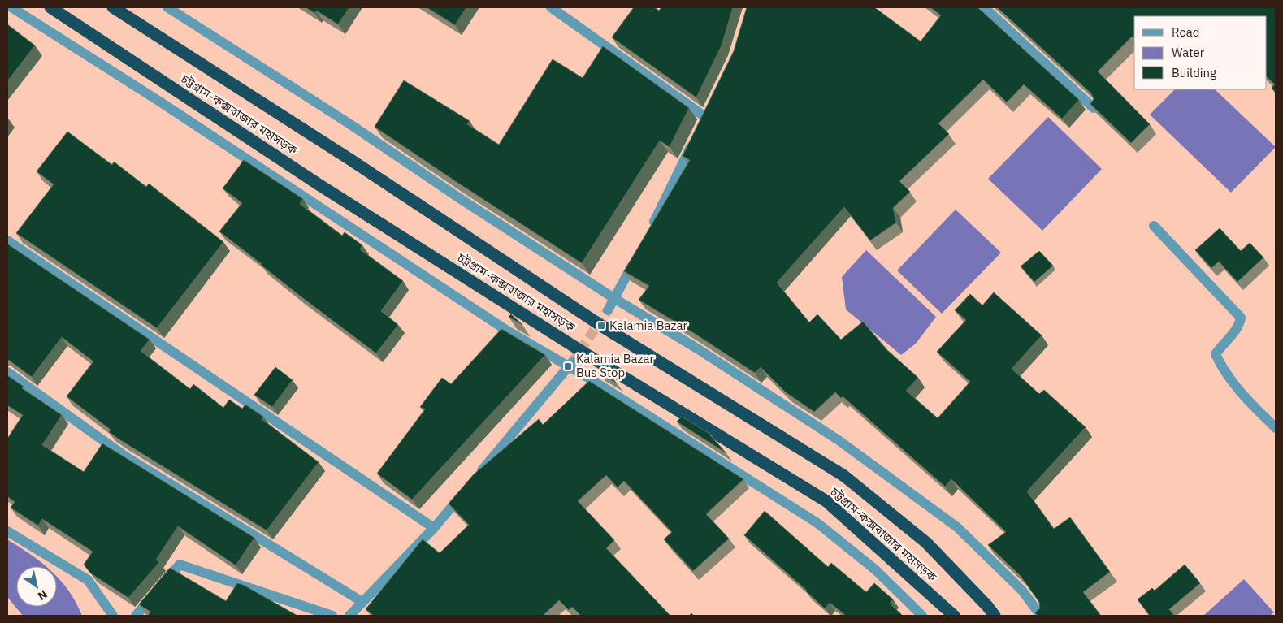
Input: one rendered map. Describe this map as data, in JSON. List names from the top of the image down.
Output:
{
  "streets": {
    "highway": ["চট্টগ্রাম-কক্সবাজার মহাসড়ক"]
  },
  "places": {
    "transit": ["Kalamia Bazar", "Kalamia Bazar Bus Stop"]
  },
  "legend": ["Road", "Water", "Building"],
  "north": "bottom right"
}
